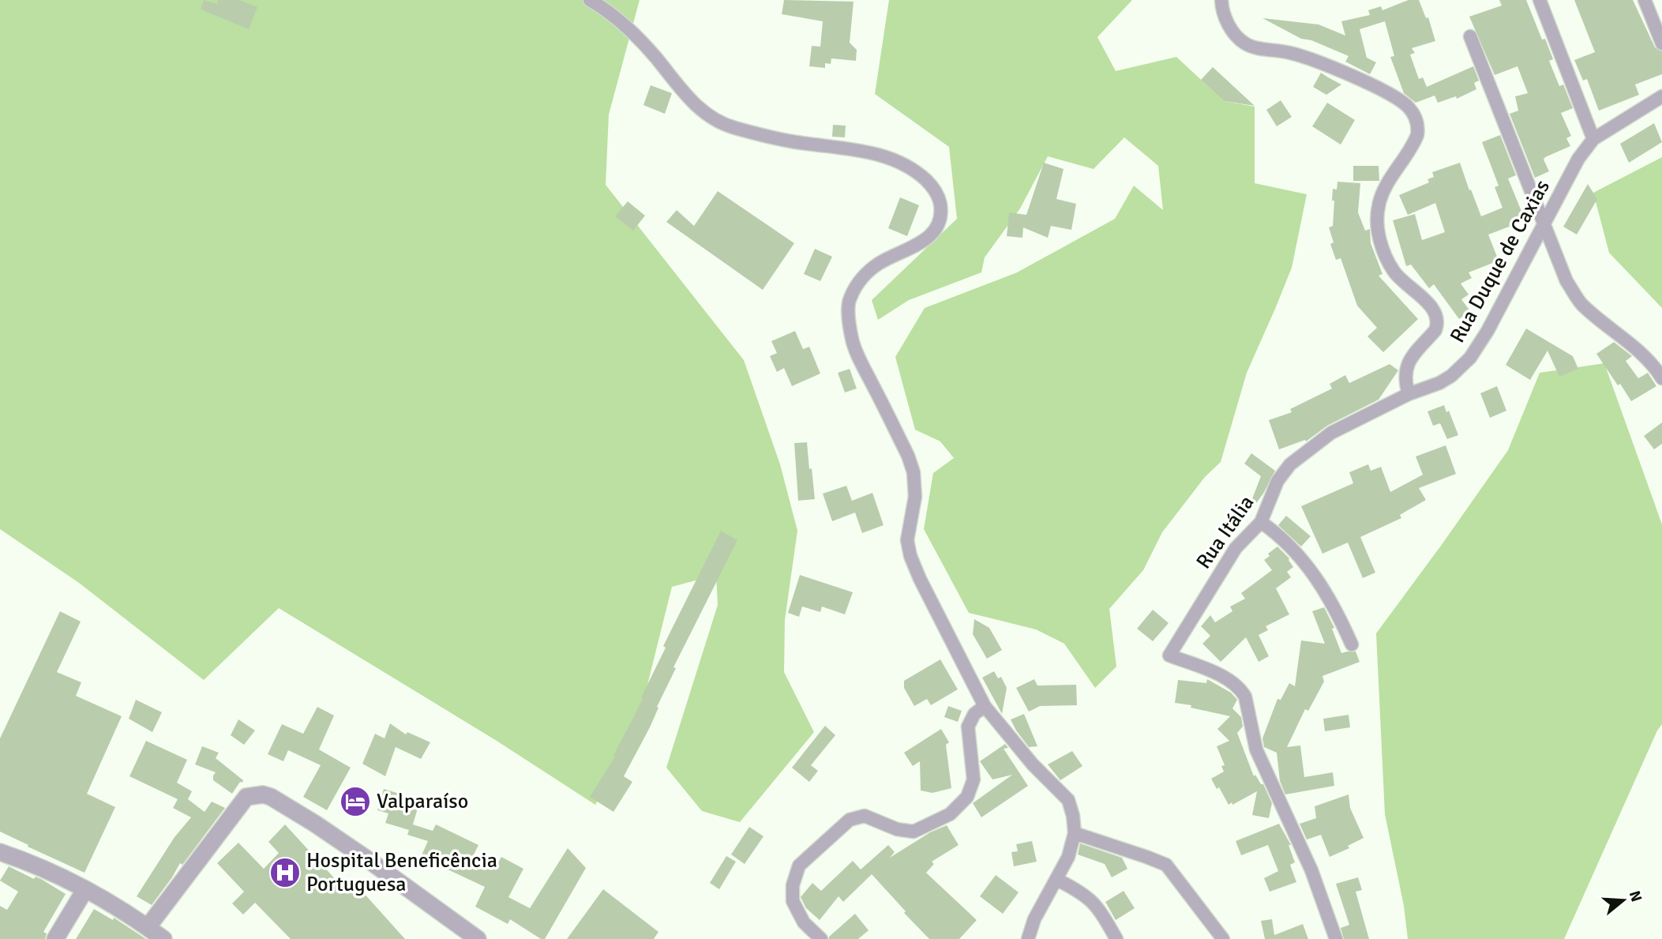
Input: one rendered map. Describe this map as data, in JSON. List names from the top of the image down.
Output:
{
  "streets": {
    "street": ["Rua Duque de Caxias", "Rua Itália"]
  },
  "crossings": [
    ["Rua Duque de Caxias", "Rua Itália"]
  ],
  "places": {
    "hotel": ["Valparaíso"],
    "hospital": ["Hospital Beneficência Portuguesa"]
  },
  "north": "right"
}
